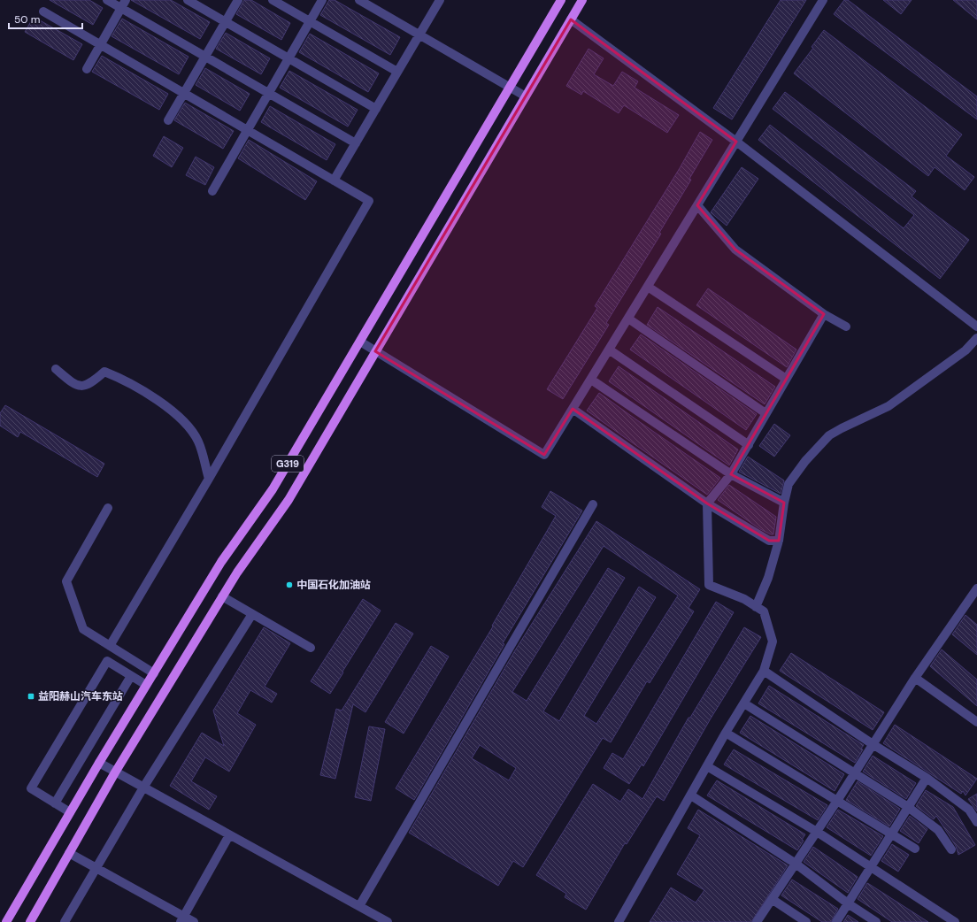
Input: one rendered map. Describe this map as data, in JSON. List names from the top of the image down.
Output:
{
  "streets": {
    "main road": ["G319"]
  },
  "places": {
    "other": ["中国石化加油站"],
    "transit": ["益阳赫山汽车东站"]
  },
  "scale_bar": "50 m"
}
